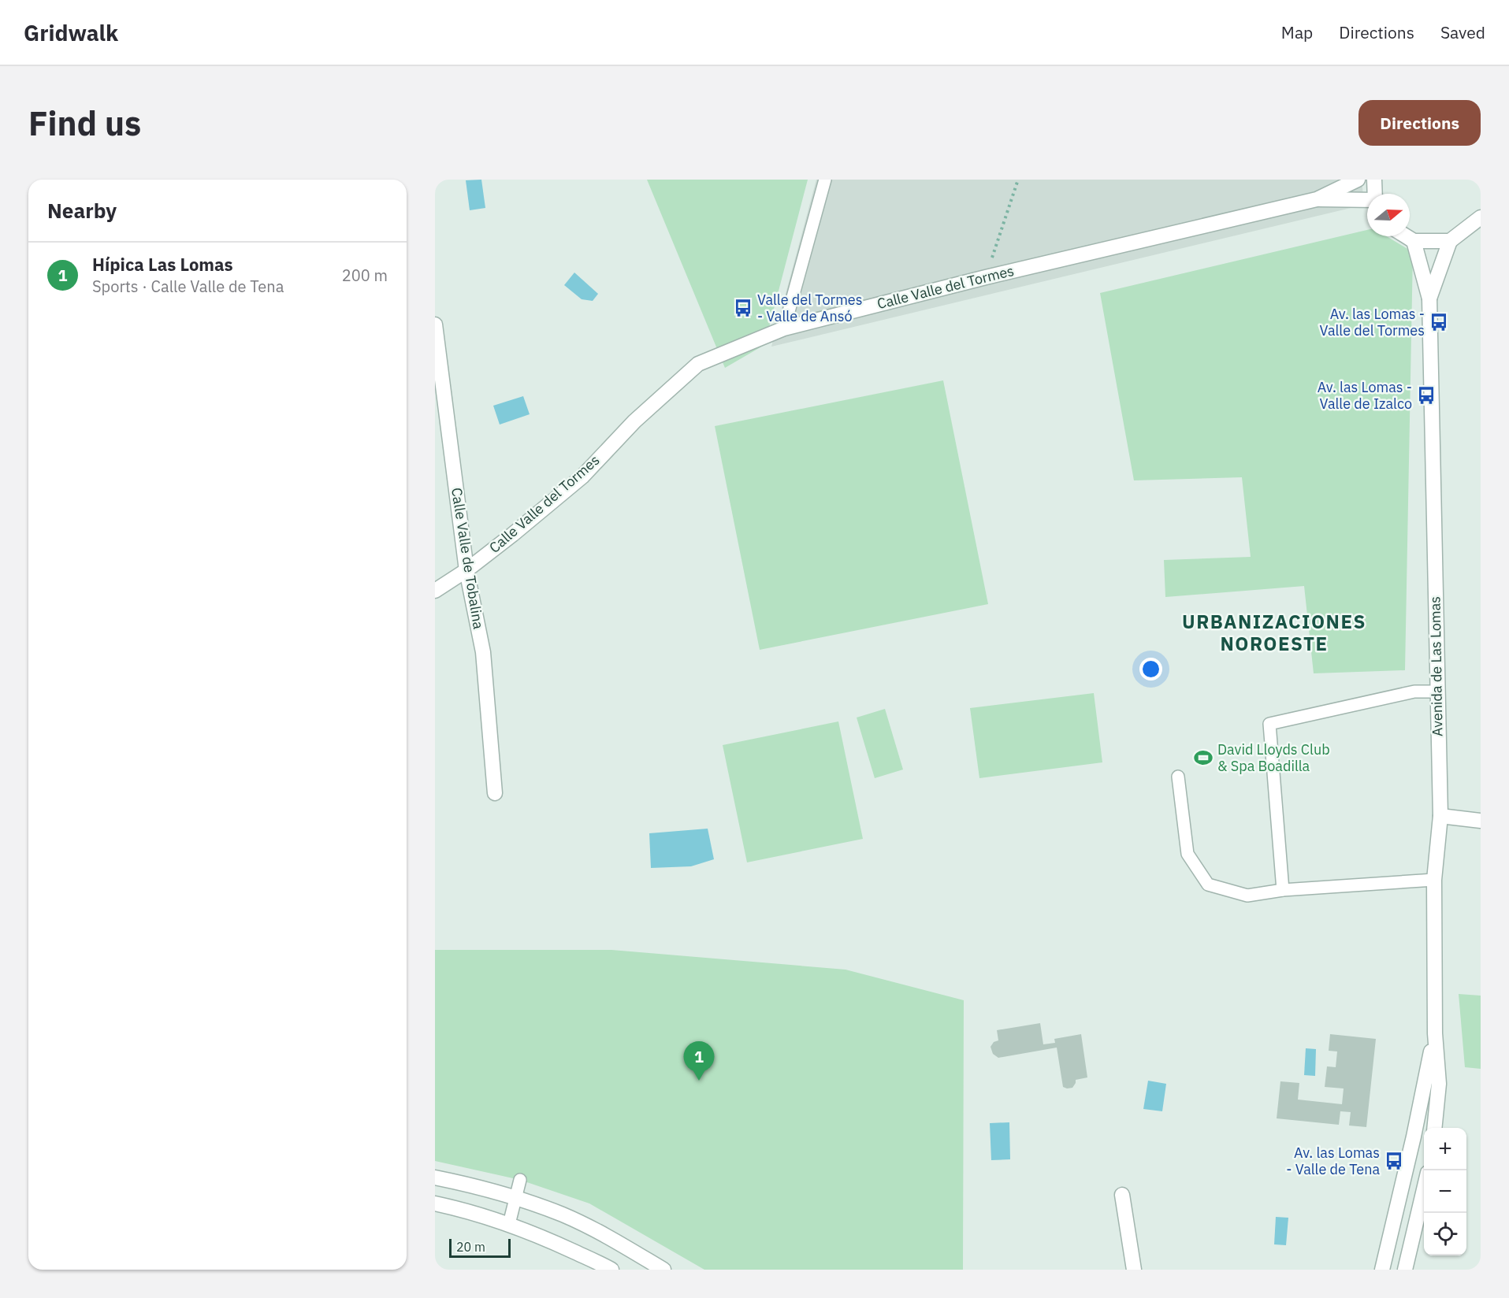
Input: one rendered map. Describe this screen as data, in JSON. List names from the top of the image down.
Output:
{
  "streets": {
    "street": ["Calle Valle del Tormes", "Calle Valle de Tobalina", "Avenida de Las Lomas"]
  },
  "crossings": [
    ["Calle Valle del Tormes", "Calle Valle de Tobalina"]
  ],
  "districts": ["URBANIZACIONES NOROESTE"],
  "places": {
    "bus stop": [
      "Valle del Tormes - Valle de Ansó",
      "Av. las Lomas - Valle del Tormes",
      "Av. las Lomas - Valle de Izalco",
      "Av. las Lomas - Valle de Tena"
    ],
    "sports": ["David Lloyds Club & Spa Boadilla"]
  },
  "scale_bar": "20 m",
  "north": "right",
  "page": {
    "header": "Gridwalk",
    "nav": ["Map", "Directions", "Saved"],
    "buttons": "Directions",
    "title": "Find us",
    "heading": "Nearby",
    "list": [
      {
        "mark": "1",
        "name": "Hípica Las Lomas",
        "note": "Sports · Calle Valle de Tena",
        "value": "200 m"
      }
    ],
    "pins": "1",
    "map_buttons": ["+", "−"],
    "scale": "20 m"
  }
}
